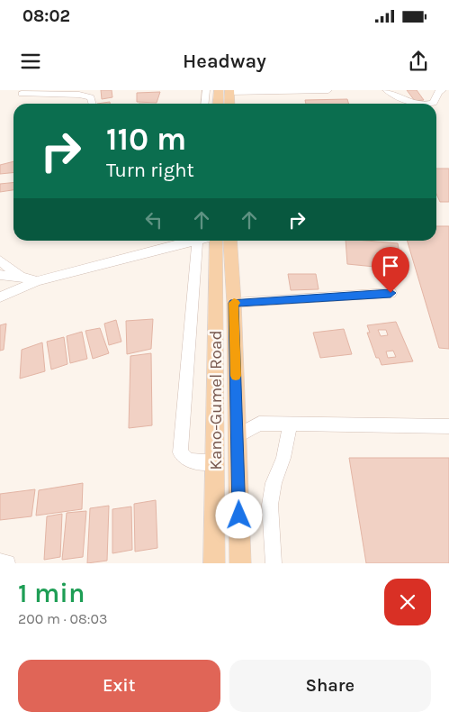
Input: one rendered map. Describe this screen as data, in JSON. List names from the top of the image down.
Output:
{
  "streets": {
    "main road": ["Kano-Gumel Road"]
  },
  "page": {
    "status": "08:02",
    "header": "Headway",
    "turn": ["110 m", "Turn right"],
    "heading": ["1 min", "200 m · 08:03"],
    "buttons": ["Exit", "Share"]
  }
}
